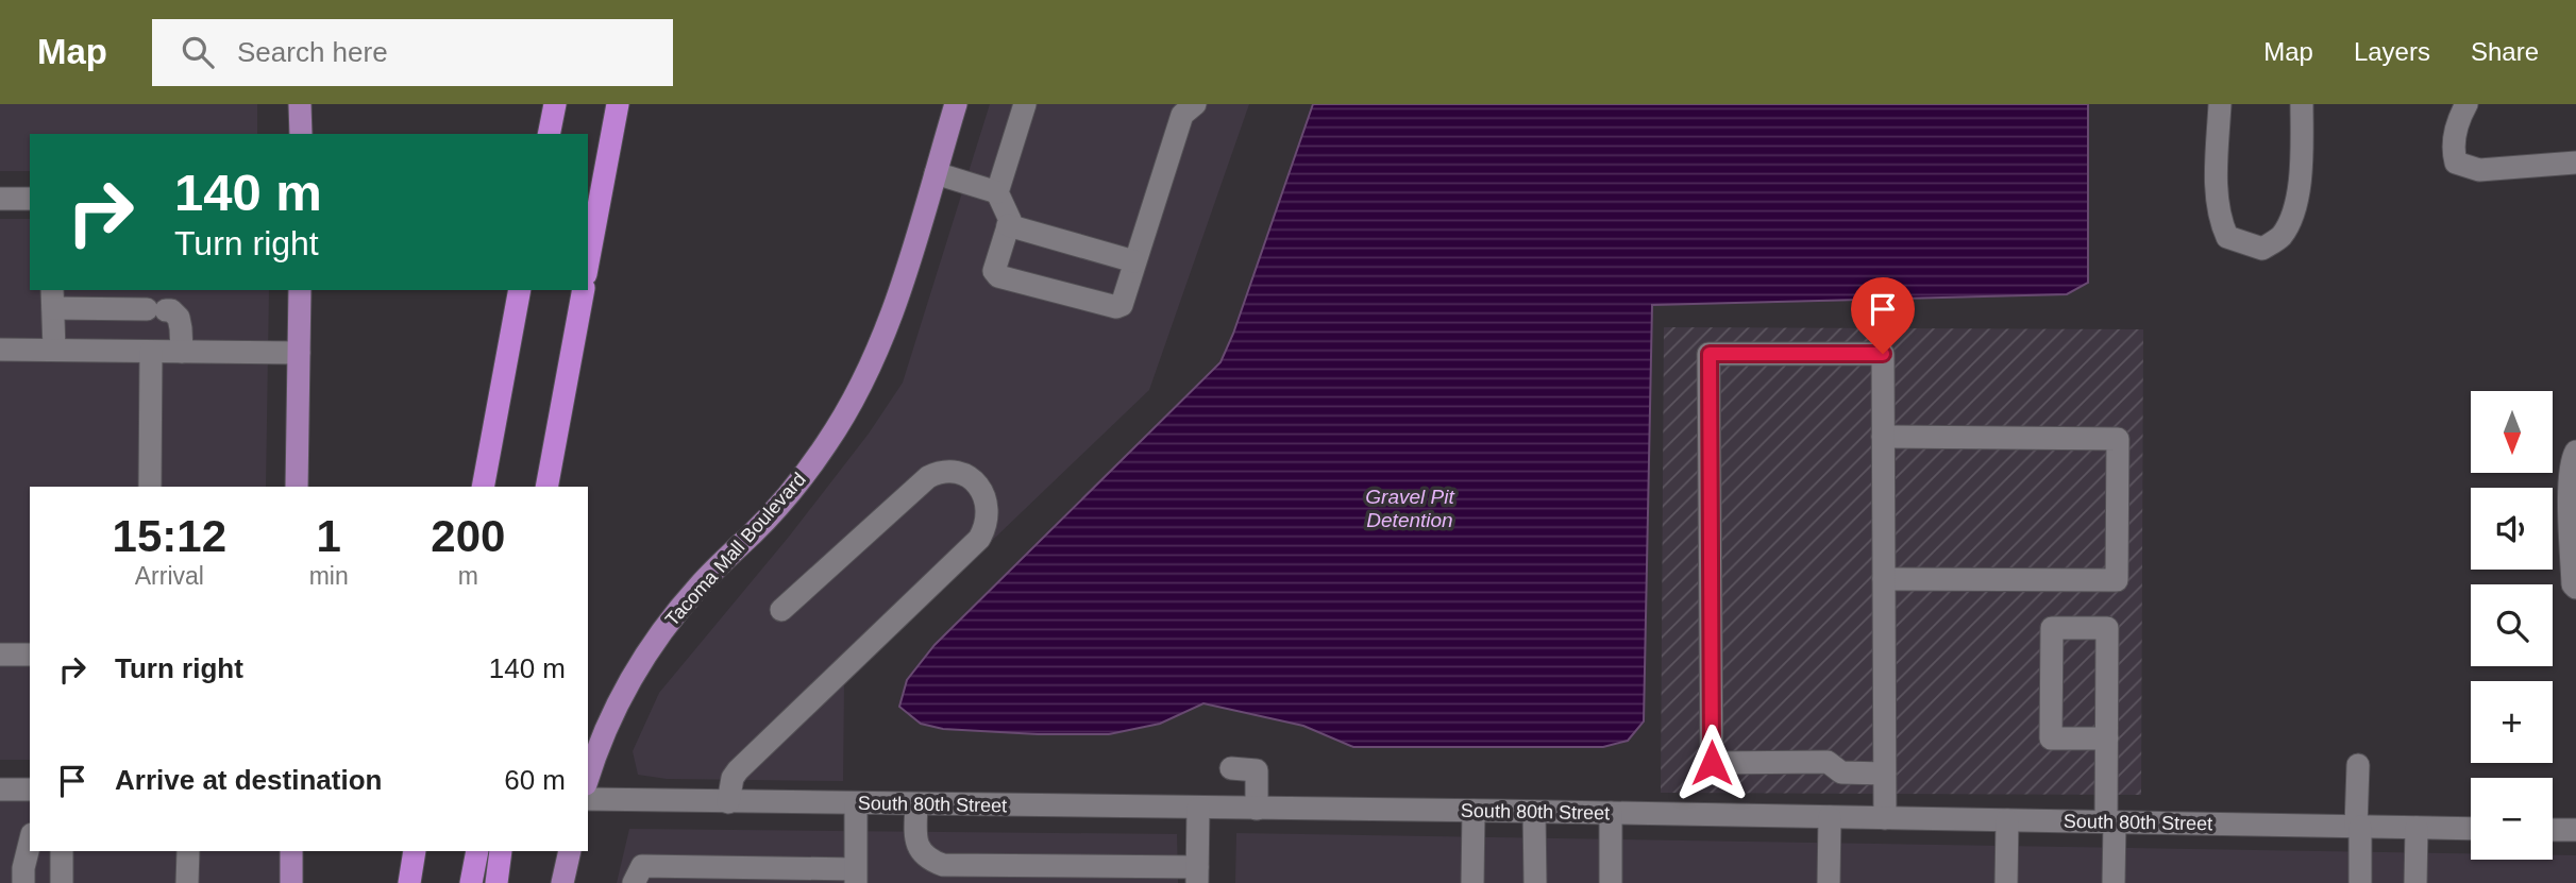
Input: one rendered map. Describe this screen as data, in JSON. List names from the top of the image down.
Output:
{
  "streets": {
    "main road": ["Tacoma Mall Boulevard"],
    "street": ["South 80th Street"]
  },
  "water": ["Gravel Pit Detention"],
  "north": "bottom",
  "page": {
    "header": "Map",
    "search": "Search here",
    "nav": ["Map", "Layers", "Share"],
    "turn": ["140 m", "Turn right"],
    "map_buttons": ["+", "−"],
    "eta": [
      "15:12",
      "Arrival",
      "1",
      "min",
      "200",
      "m"
    ],
    "list": [
      {
        "name": "Turn right",
        "value": "140 m"
      },
      {
        "name": "Arrive at destination",
        "value": "60 m"
      }
    ]
  }
}
